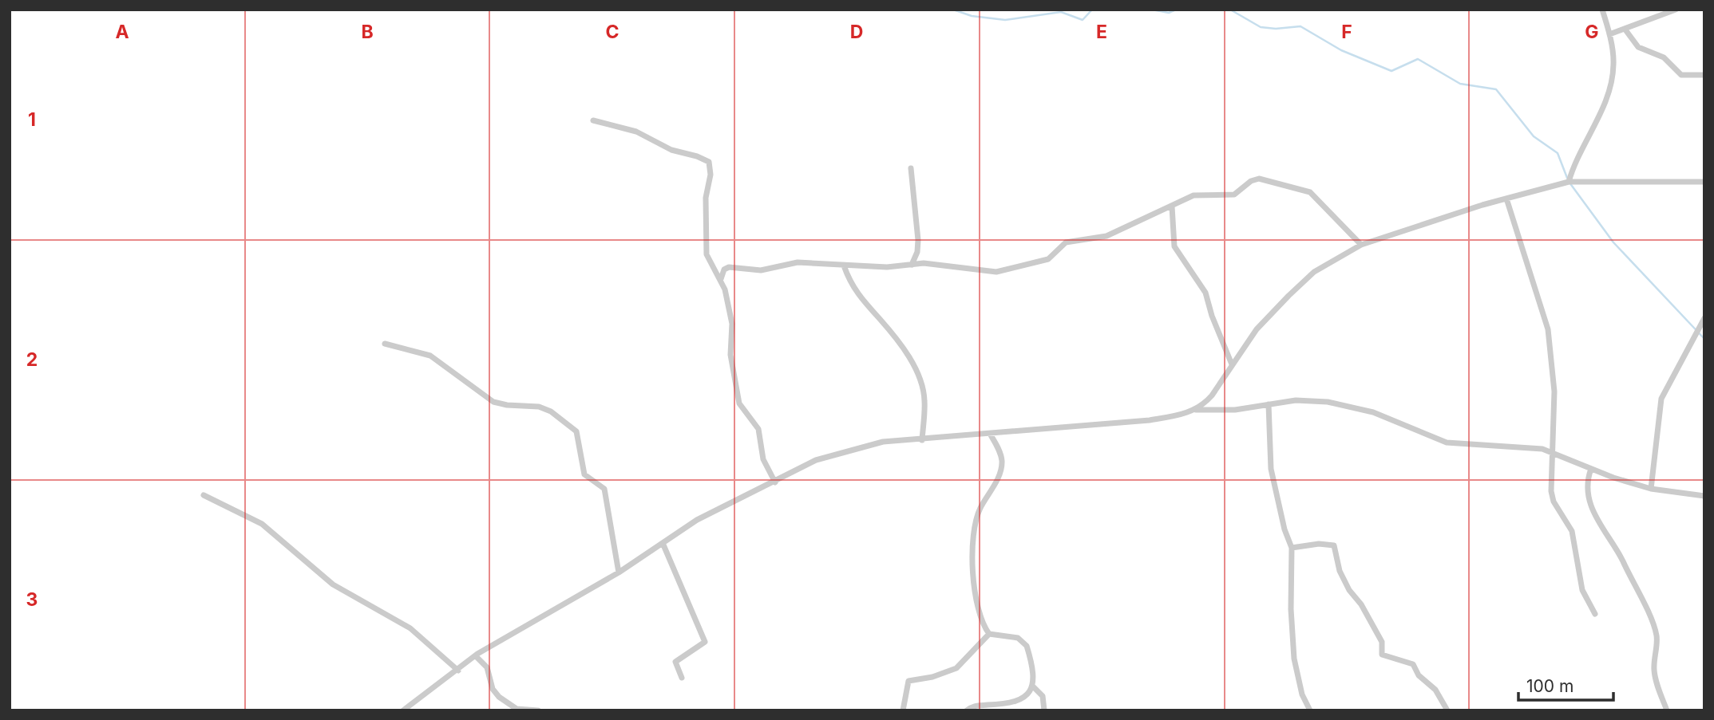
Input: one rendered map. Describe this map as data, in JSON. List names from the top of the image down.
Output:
{
  "scale_bar": "100 m",
  "grid": {
    "columns": [
      "A",
      "B",
      "C",
      "D",
      "E",
      "F",
      "G"
    ],
    "rows": ["1", "2", "3"]
  }
}
